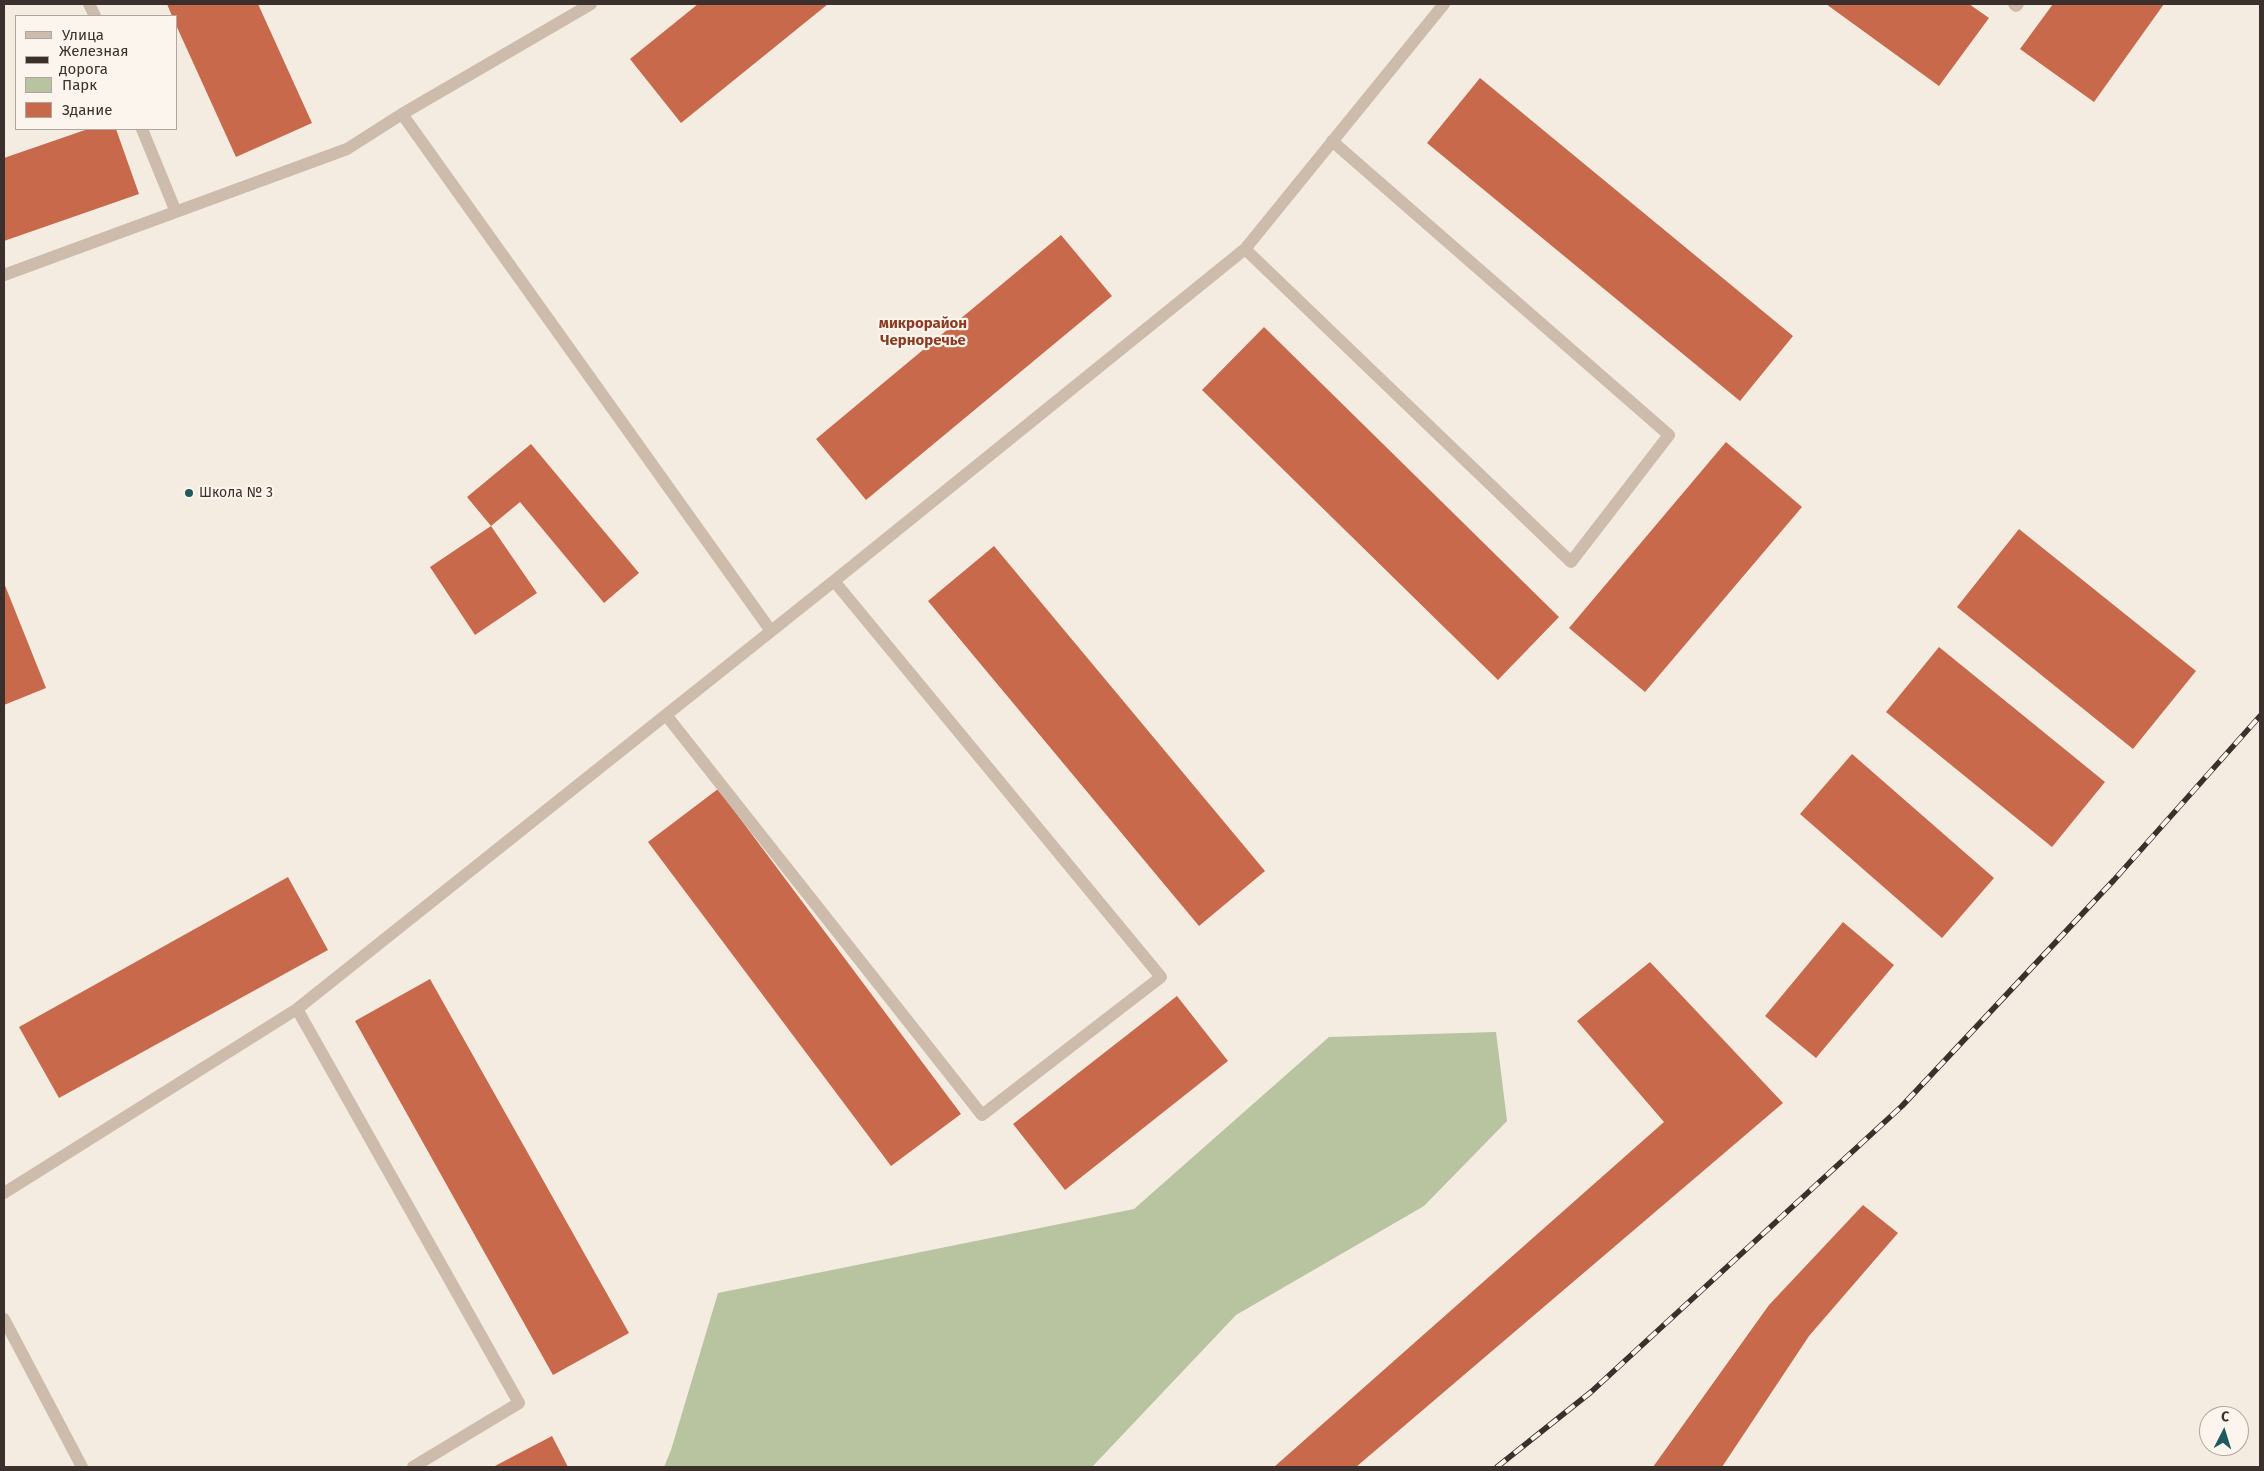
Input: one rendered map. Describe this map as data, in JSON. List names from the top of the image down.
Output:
{
  "districts": ["микрорайон Черноречье"],
  "places": ["Школа № 3"],
  "legend": [
    "Улица",
    "Железная дорога",
    "Парк",
    "Здание"
  ],
  "north": "top"
}
